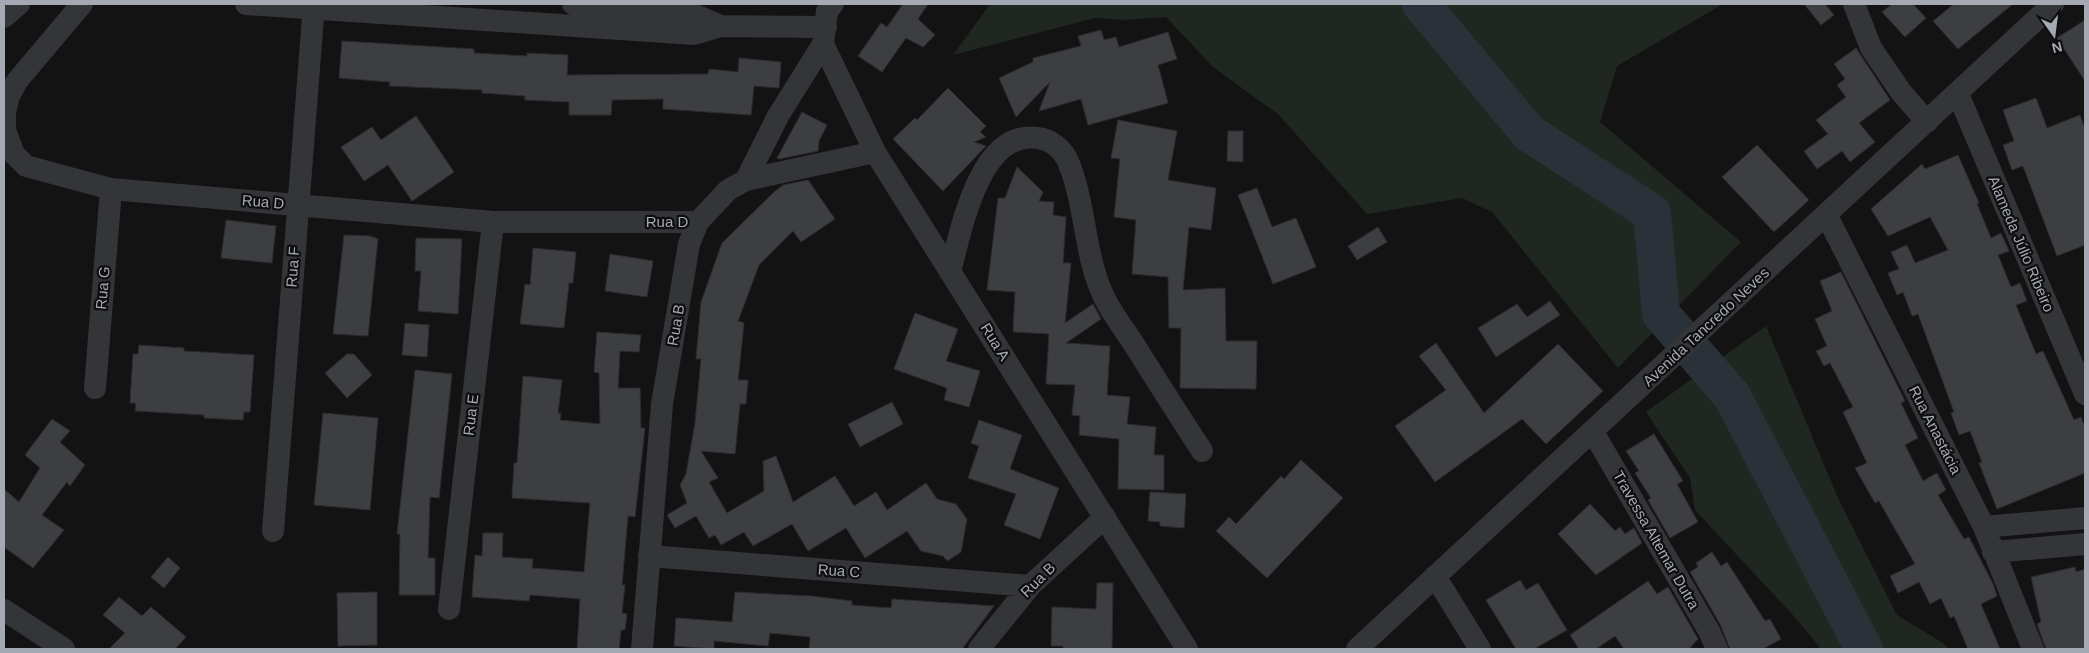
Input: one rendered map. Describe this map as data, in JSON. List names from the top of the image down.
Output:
{
  "streets": {
    "street": [
      "Rua D",
      "Alameda Júlio Ribeiro",
      "Rua F",
      "Rua G",
      "Rua B",
      "Avenida Tancredo Neves",
      "Rua A",
      "Rua E",
      "Rua Anastácia",
      "Travessa Altemar Dutra",
      "Rua C"
    ]
  },
  "crossings": [
    ["Rua D", "Rua F"],
    ["Rua D", "Rua G"],
    ["Rua D", "Rua B"],
    ["Rua D", "Rua E"],
    ["Alameda Júlio Ribeiro", "Avenida Tancredo Neves"],
    ["Rua B", "Rua A"],
    ["Rua B", "Rua C"],
    ["Avenida Tancredo Neves", "Rua Anastácia"],
    ["Avenida Tancredo Neves", "Travessa Altemar Dutra"]
  ],
  "north": "bottom"
}
